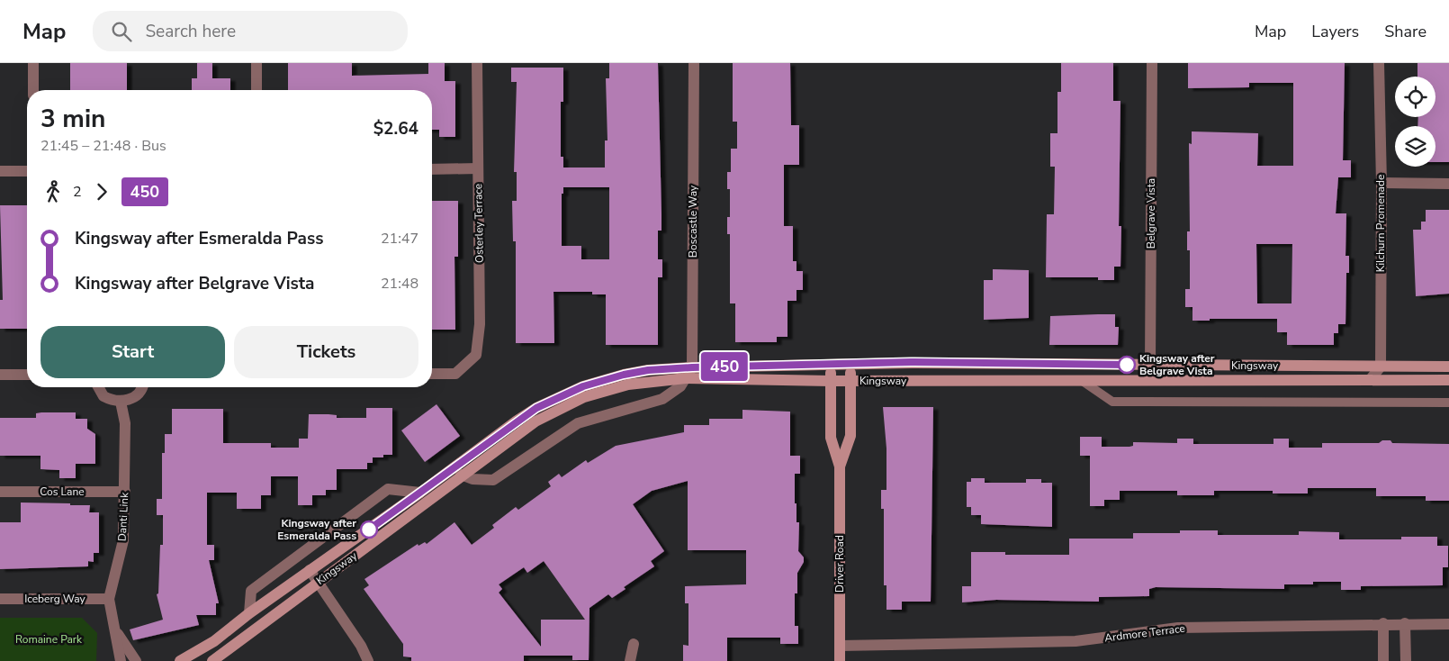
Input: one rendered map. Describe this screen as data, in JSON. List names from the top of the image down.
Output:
{
  "streets": {
    "main road": ["Kingsway", "Driver Road"],
    "street": [
      "Belgrave Vista",
      "Boscastle Way",
      "Osterley Terrace",
      "Kilchurn Promenade",
      "Cos Lane",
      "Danti Link",
      "Iceberg Way",
      "Ardmore Terrace"
    ]
  },
  "crossings": [
    ["Belgrave Vista", "Kingsway"],
    ["Boscastle Way", "Kingsway"],
    ["Kilchurn Promenade", "Kingsway"],
    ["Kingsway", "Driver Road"],
    ["Cos Lane", "Danti Link"],
    ["Danti Link", "Iceberg Way"],
    ["Driver Road", "Ardmore Terrace"]
  ],
  "parks": ["Romaine Park"],
  "places": ["Kingsway after Belgrave Vista", "Kingsway after Esmeralda Pass"],
  "lines": ["bus line 450"],
  "page": {
    "header": "Map",
    "search": "Search here",
    "nav": ["Map", "Layers", "Share"],
    "on_map": "450",
    "heading": ["3 min", "21:45 – 21:48 · Bus", "$2.64"],
    "legs": ["2", "450"],
    "list": [
      {
        "name": "Kingsway after Esmeralda Pass",
        "value": "21:47"
      },
      {
        "name": "Kingsway after Belgrave Vista",
        "value": "21:48"
      }
    ],
    "buttons": ["Start", "Tickets"]
  }
}
